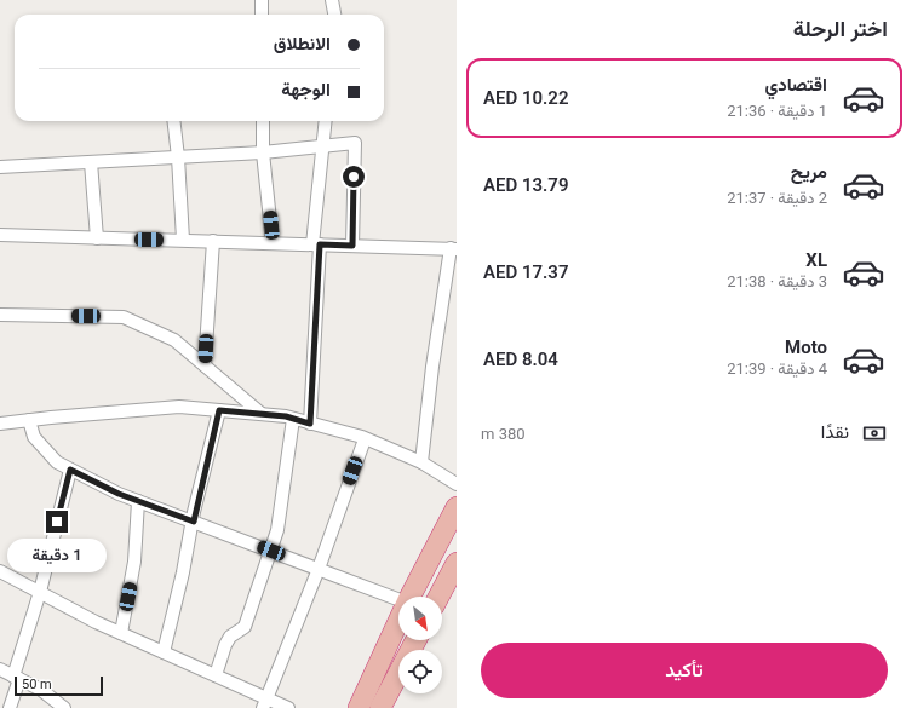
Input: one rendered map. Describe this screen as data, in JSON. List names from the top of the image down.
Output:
{
  "scale_bar": "50 m",
  "north": "bottom right",
  "page": {
    "heading": "اختر الرحلة",
    "banner": ["الانطلاق", "الوجهة"],
    "list": [
      {
        "name": "اقتصادي",
        "note": "1 دقيقة · 21:36",
        "value": "AED 10.22"
      },
      {
        "name": "مريح",
        "note": "2 دقيقة · 21:37",
        "value": "AED 13.79"
      },
      {
        "name": "XL",
        "note": "3 دقيقة · 21:38",
        "value": "AED 17.37"
      },
      {
        "name": "Moto",
        "note": "4 دقيقة · 21:39",
        "value": "AED 8.04"
      }
    ],
    "pay": ["نقدًا", "380 m"],
    "bubble": "1 دقيقة",
    "buttons": "تأكيد",
    "scale": "50 m"
  }
}
